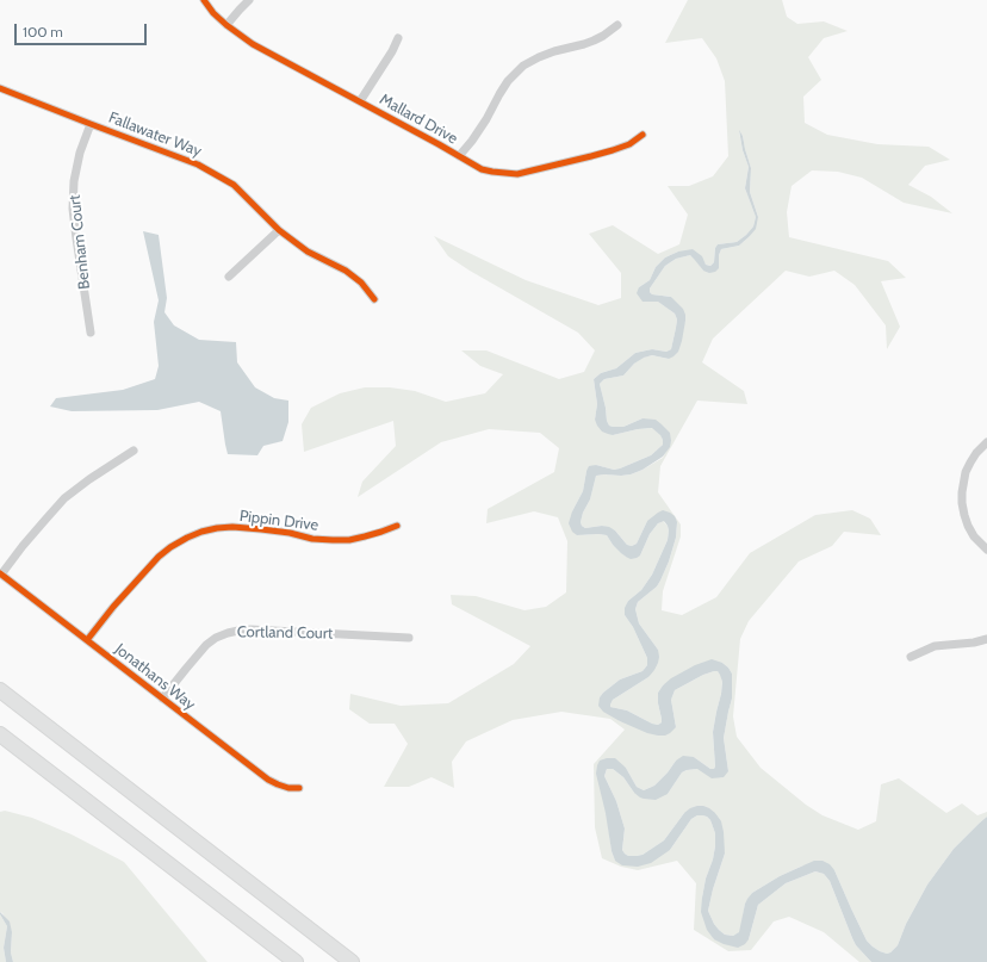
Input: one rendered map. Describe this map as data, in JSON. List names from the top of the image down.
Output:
{
  "streets": {
    "street": [
      "Mallard Drive",
      "Fallawater Way",
      "Benham Court",
      "Pippin Drive",
      "Cortland Court",
      "Jonathans Way"
    ]
  },
  "crossings": [
    ["Fallawater Way", "Benham Court"],
    ["Pippin Drive", "Jonathans Way"],
    ["Cortland Court", "Jonathans Way"]
  ],
  "scale_bar": "100 m"
}
